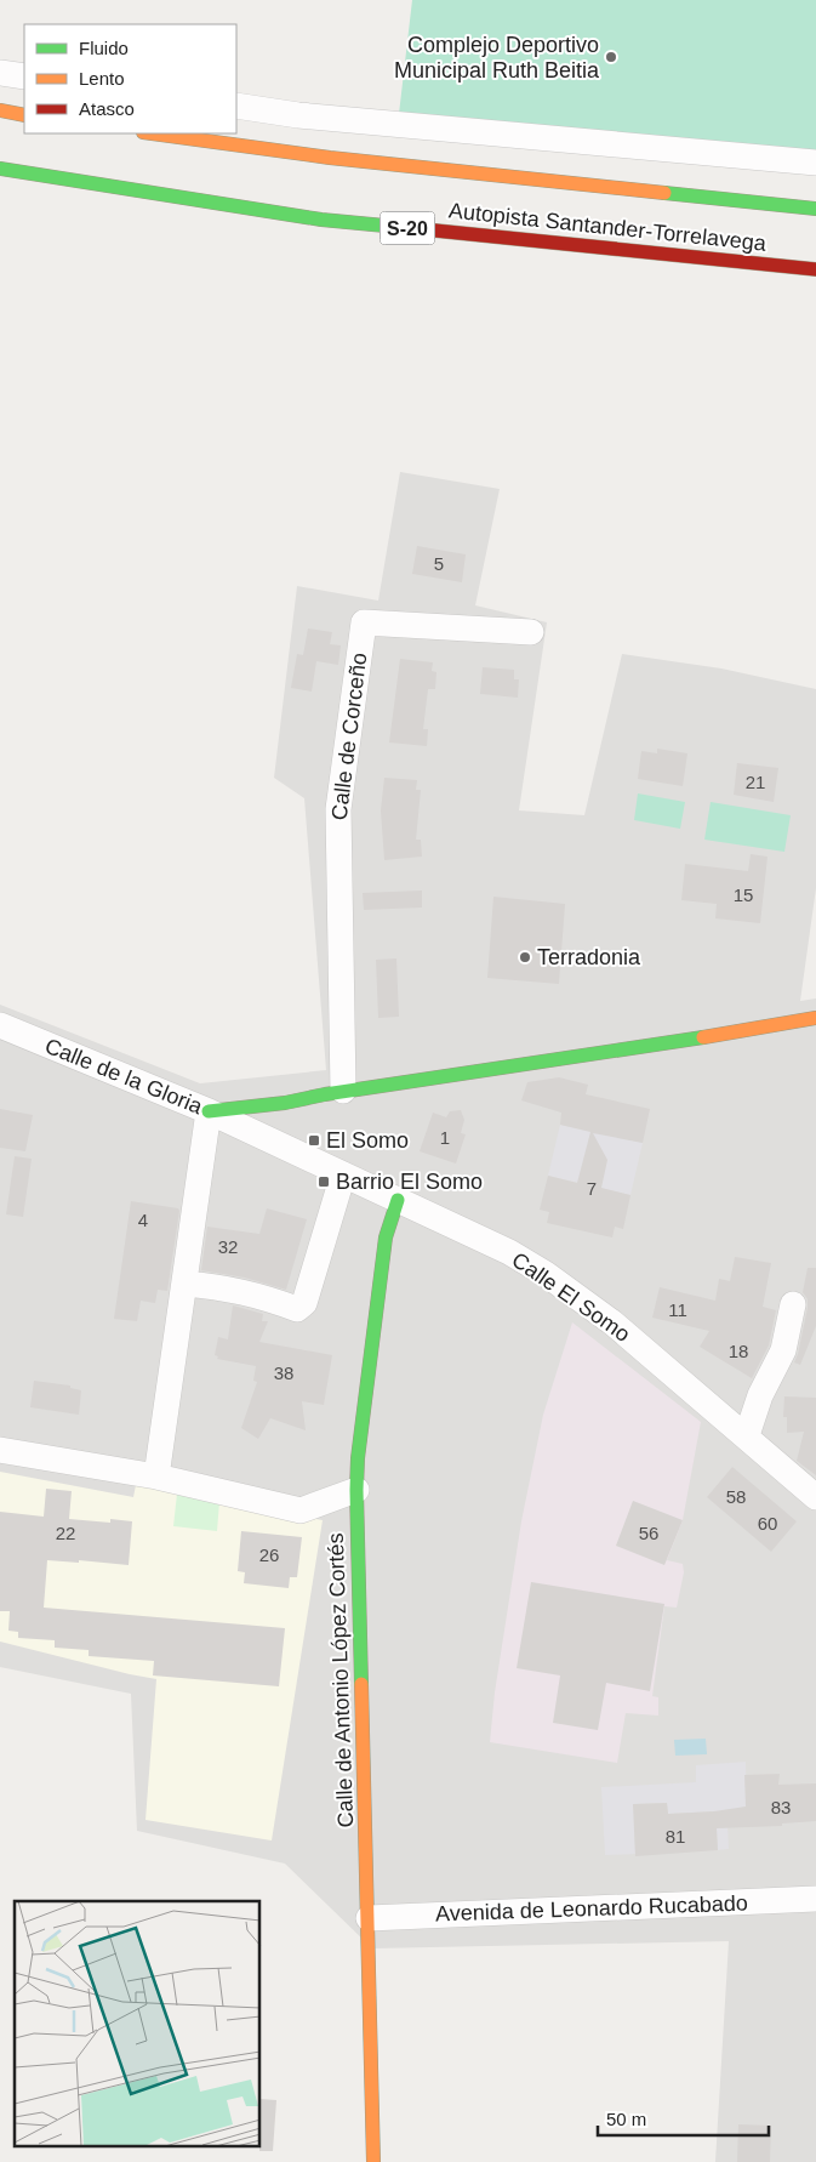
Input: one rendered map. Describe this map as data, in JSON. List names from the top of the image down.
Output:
{
  "streets": {
    "main road": ["Autopista Santander-Torrelavega", "S-20", "Calle de Antonio López Cortés"],
    "street": [
      "Calle de Corceño",
      "Calle de la Gloria",
      "Calle El Somo",
      "Avenida de Leonardo Rucabado"
    ]
  },
  "crossings": [
    ["Calle de la Gloria", "Calle El Somo"],
    ["Calle El Somo", "Calle de Antonio López Cortés"],
    ["Calle de Antonio López Cortés", "Avenida de Leonardo Rucabado"]
  ],
  "places": {
    "other": ["Complejo Deportivo Municipal Ruth Beitia", "Terradonia"],
    "transit": ["El Somo", "Barrio El Somo"]
  },
  "house_numbers": [
    "5",
    "21",
    "15",
    "1",
    "7",
    "4",
    "32",
    "11",
    "18",
    "38",
    "58",
    "60",
    "22",
    "56",
    "26",
    "83",
    "81"
  ],
  "legend": ["Fluido", "Lento", "Atasco"],
  "scale_bar": "50 m"
}
